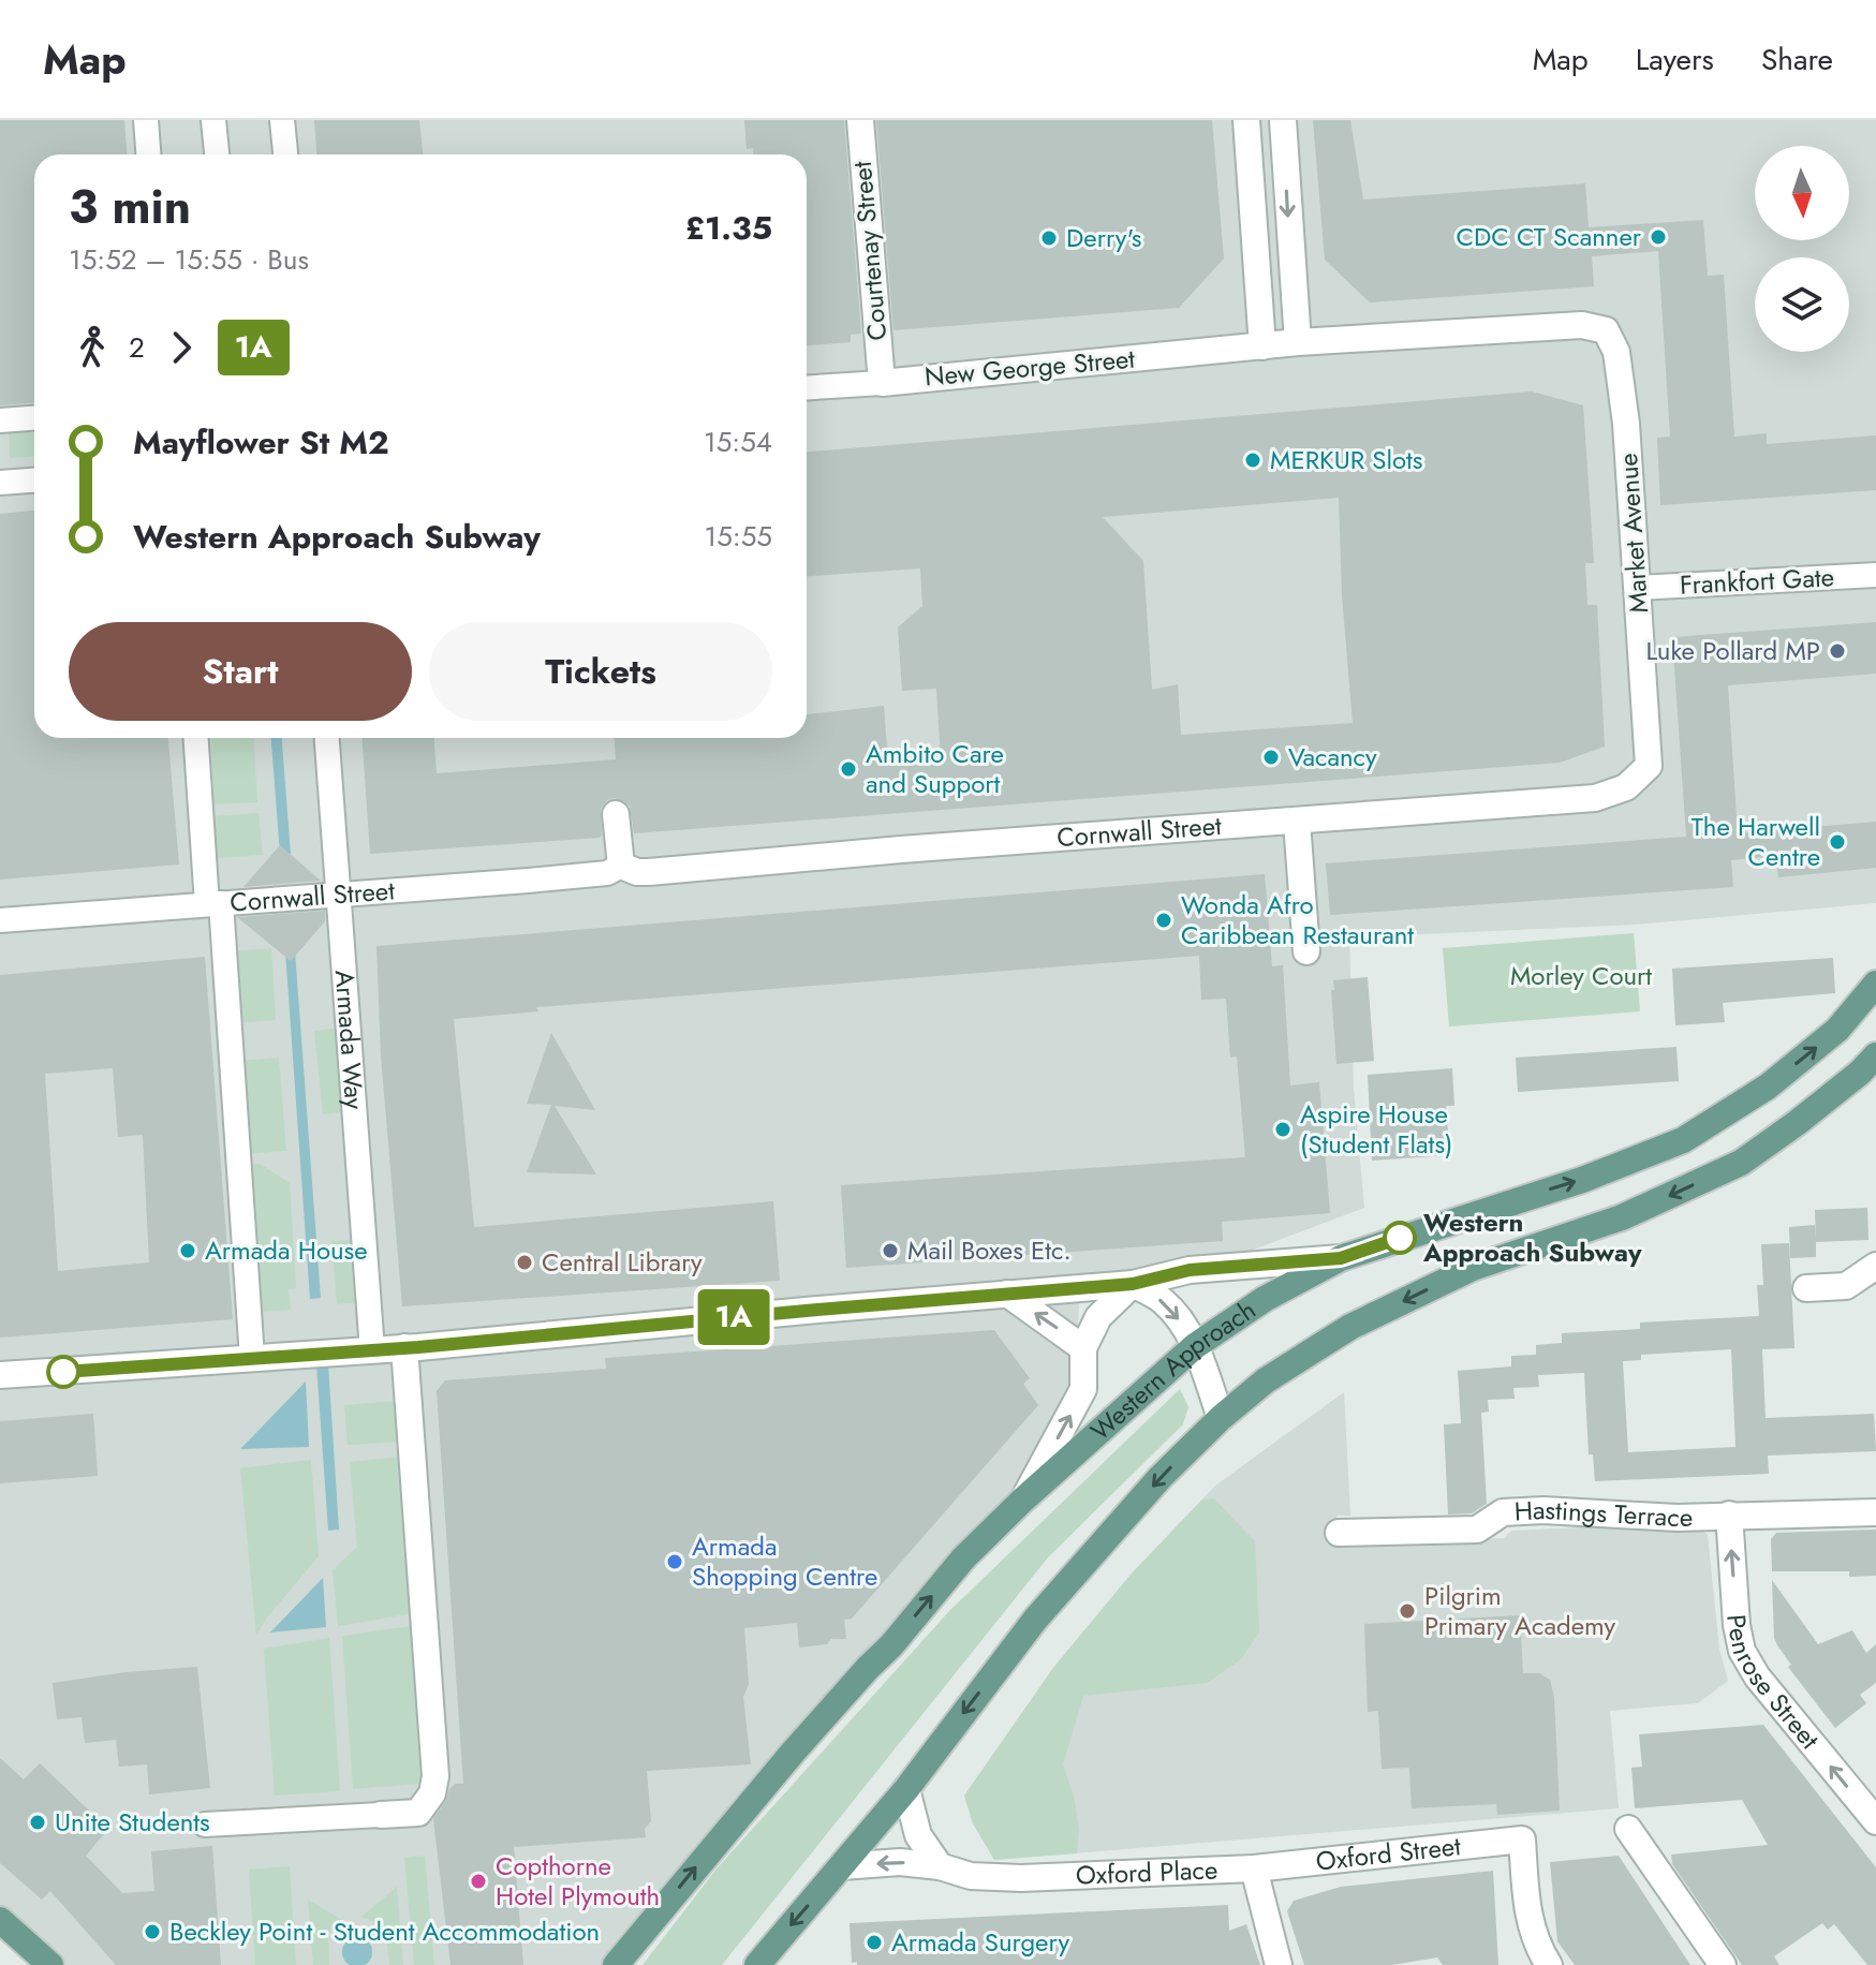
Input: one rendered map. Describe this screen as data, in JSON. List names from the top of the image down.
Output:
{
  "streets": {
    "main road": ["Western Approach"],
    "street": [
      "Courtenay Street",
      "New George Street",
      "Market Avenue",
      "Frankfort Gate",
      "Cornwall Street",
      "Armada Way",
      "Hastings Terrace",
      "Penrose Street",
      "Oxford Street",
      "Oxford Place"
    ]
  },
  "crossings": [
    ["Courtenay Street", "New George Street"],
    ["New George Street", "Market Avenue"],
    ["Market Avenue", "Frankfort Gate"],
    ["Market Avenue", "Cornwall Street"],
    ["Cornwall Street", "Armada Way"],
    ["Hastings Terrace", "Penrose Street"],
    ["Oxford Street", "Oxford Place"]
  ],
  "parks": ["Morley Court"],
  "places": [
    "CDC CT Scanner",
    "Derry's",
    "MERKUR Slots",
    "Luke Pollard MP",
    "Vacancy",
    "Ambito Care and Support",
    "The Harwell Centre",
    "Wonda Afro Caribbean Restaurant",
    "Aspire House (Student Flats)",
    "Western Approach Subway",
    "Armada House",
    "Mail Boxes Etc.",
    "Central Library",
    "Armada Shopping Centre",
    "Pilgrim Primary Academy",
    "Unite Students",
    "Copthorne Hotel Plymouth",
    "Beckley Point - Student Accommodation",
    "Armada Surgery"
  ],
  "lines": ["bus line 1A"],
  "north": "bottom",
  "page": {
    "header": "Map",
    "nav": ["Map", "Layers", "Share"],
    "on_map": "1A",
    "heading": ["3 min", "15:52 – 15:55 · Bus", "£1.35"],
    "legs": ["2", "1A"],
    "list": [
      {
        "name": "Mayflower St M2",
        "value": "15:54"
      },
      {
        "name": "Western Approach Subway",
        "value": "15:55"
      }
    ],
    "buttons": ["Start", "Tickets"]
  }
}
